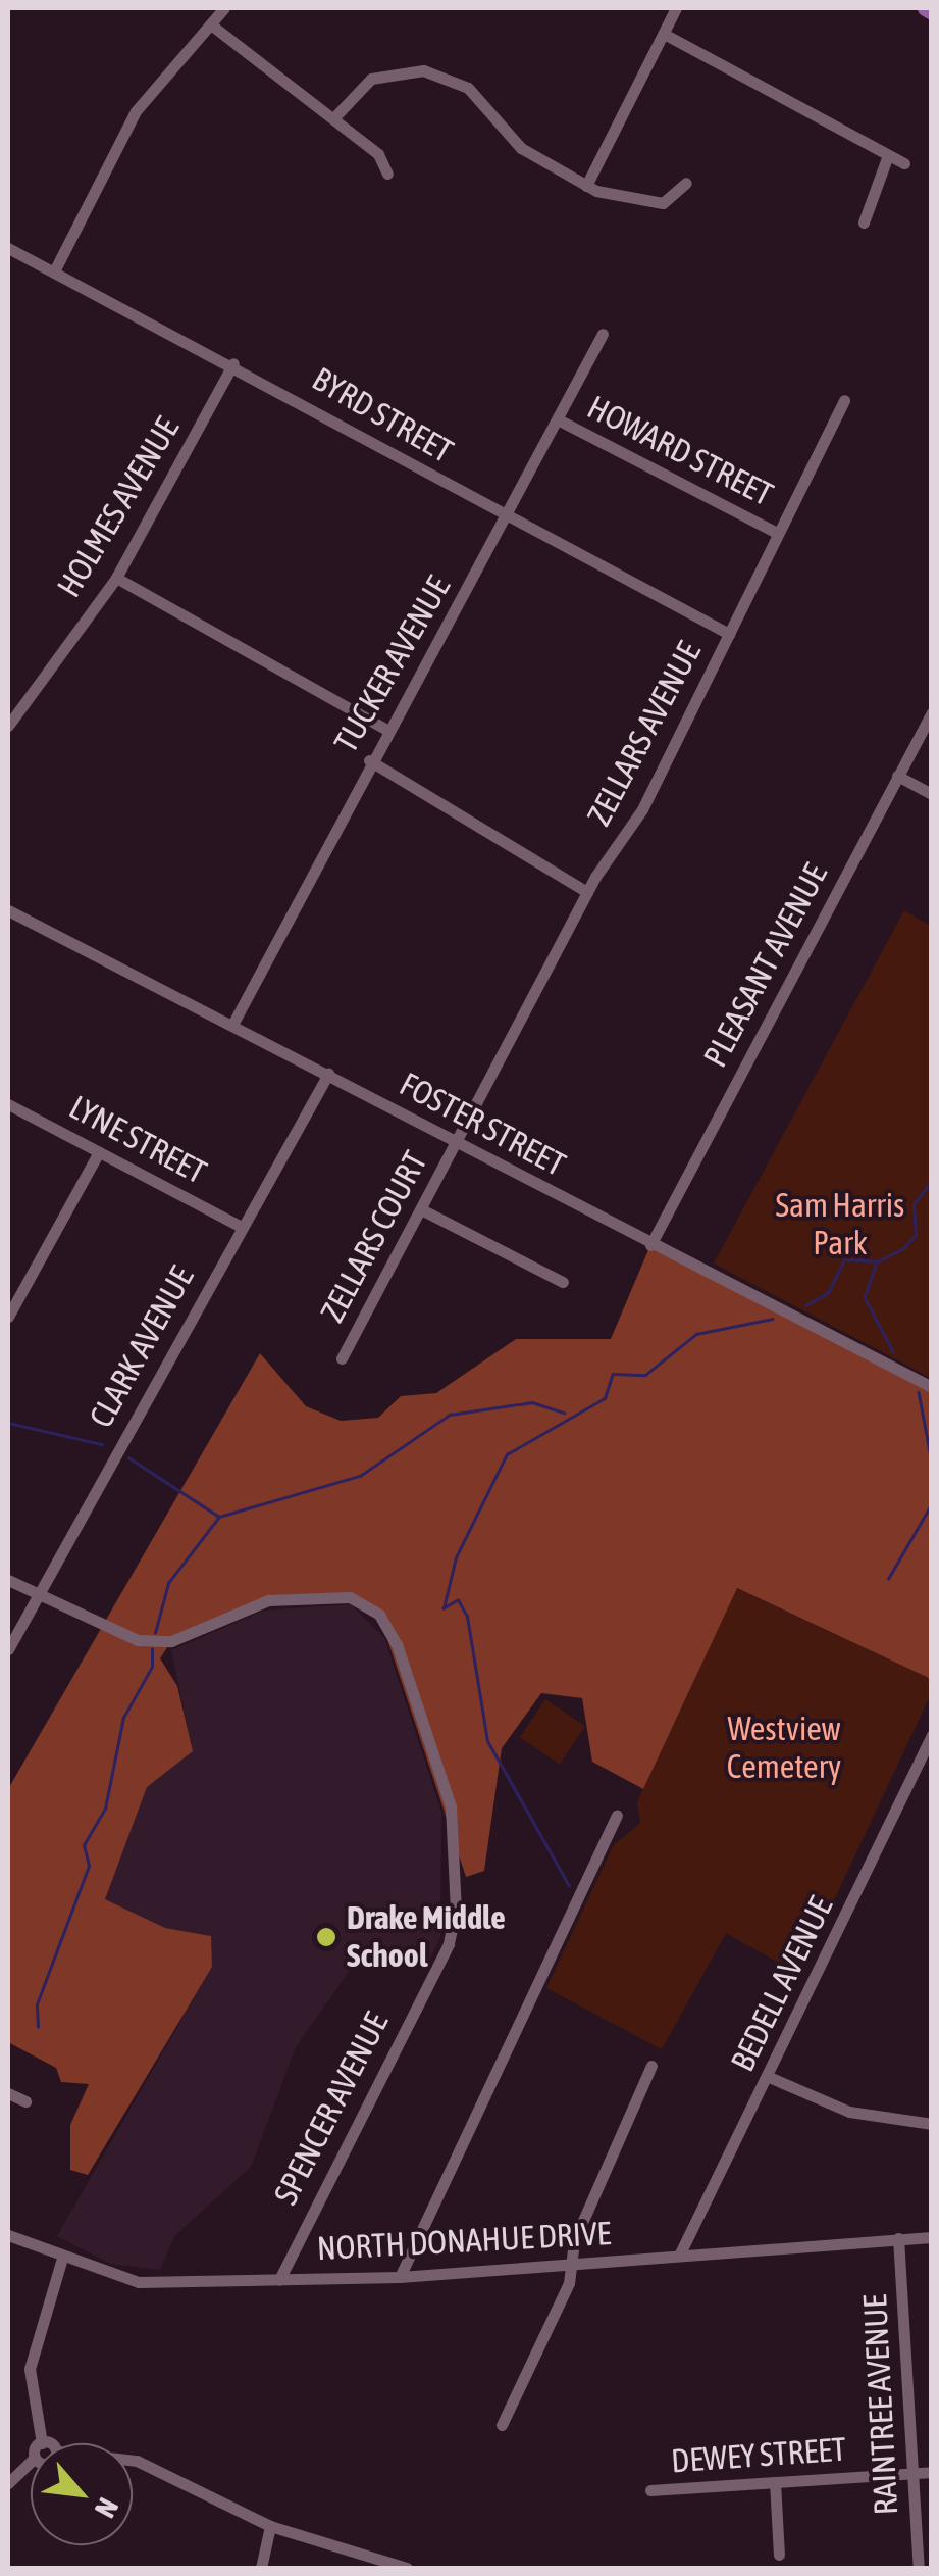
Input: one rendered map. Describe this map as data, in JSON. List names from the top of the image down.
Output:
{
  "streets": {
    "street": [
      "BYRD STREET",
      "HOWARD STREET",
      "HOLMES AVENUE",
      "TUCKER AVENUE",
      "ZELLARS AVENUE",
      "PLEASANT AVENUE",
      "FOSTER STREET",
      "LYNE STREET",
      "ZELLARS COURT",
      "CLARK AVENUE",
      "BEDELL AVENUE",
      "SPENCER AVENUE",
      "NORTH DONAHUE DRIVE",
      "RAINTREE AVENUE",
      "DEWEY STREET"
    ]
  },
  "crossings": [
    ["BYRD STREET", "HOLMES AVENUE"],
    ["BYRD STREET", "TUCKER AVENUE"],
    ["BYRD STREET", "ZELLARS AVENUE"],
    ["HOWARD STREET", "TUCKER AVENUE"],
    ["HOWARD STREET", "ZELLARS AVENUE"],
    ["TUCKER AVENUE", "FOSTER STREET"],
    ["ZELLARS AVENUE", "FOSTER STREET"],
    ["ZELLARS AVENUE", "ZELLARS COURT"],
    ["PLEASANT AVENUE", "FOSTER STREET"],
    ["FOSTER STREET", "ZELLARS COURT"],
    ["FOSTER STREET", "CLARK AVENUE"],
    ["LYNE STREET", "CLARK AVENUE"],
    ["CLARK AVENUE", "SPENCER AVENUE"],
    ["BEDELL AVENUE", "NORTH DONAHUE DRIVE"],
    ["SPENCER AVENUE", "NORTH DONAHUE DRIVE"],
    ["NORTH DONAHUE DRIVE", "RAINTREE AVENUE"],
    ["RAINTREE AVENUE", "DEWEY STREET"]
  ],
  "parks": ["Sam Harris Park", "Westview Cemetery"],
  "places": ["Drake Middle School"],
  "north": "bottom right"
}
